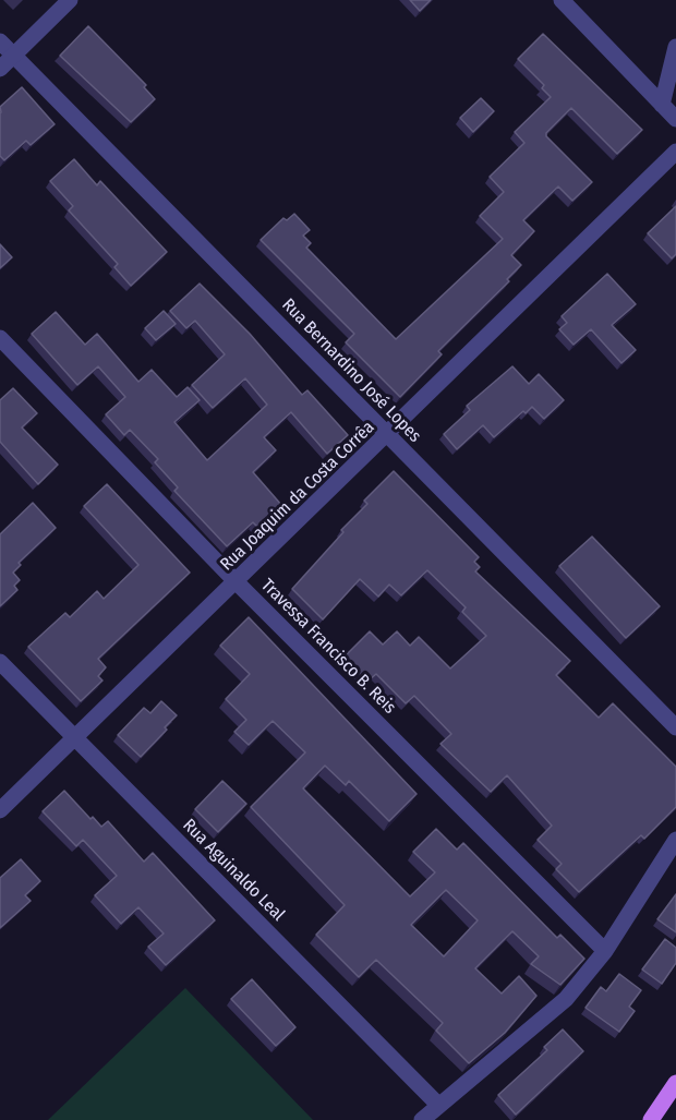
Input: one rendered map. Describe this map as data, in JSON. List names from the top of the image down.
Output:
{
  "streets": {
    "street": [
      "Rua Bernardino José Lopes",
      "Rua Joaquim da Costa Corrêa",
      "Travessa Francisco B. Reis",
      "Rua Aguinaldo Leal"
    ]
  },
  "crossings": [
    ["Rua Bernardino José Lopes", "Rua Joaquim da Costa Corrêa"],
    ["Rua Joaquim da Costa Corrêa", "Travessa Francisco B. Reis"],
    ["Rua Joaquim da Costa Corrêa", "Rua Aguinaldo Leal"]
  ]
}
